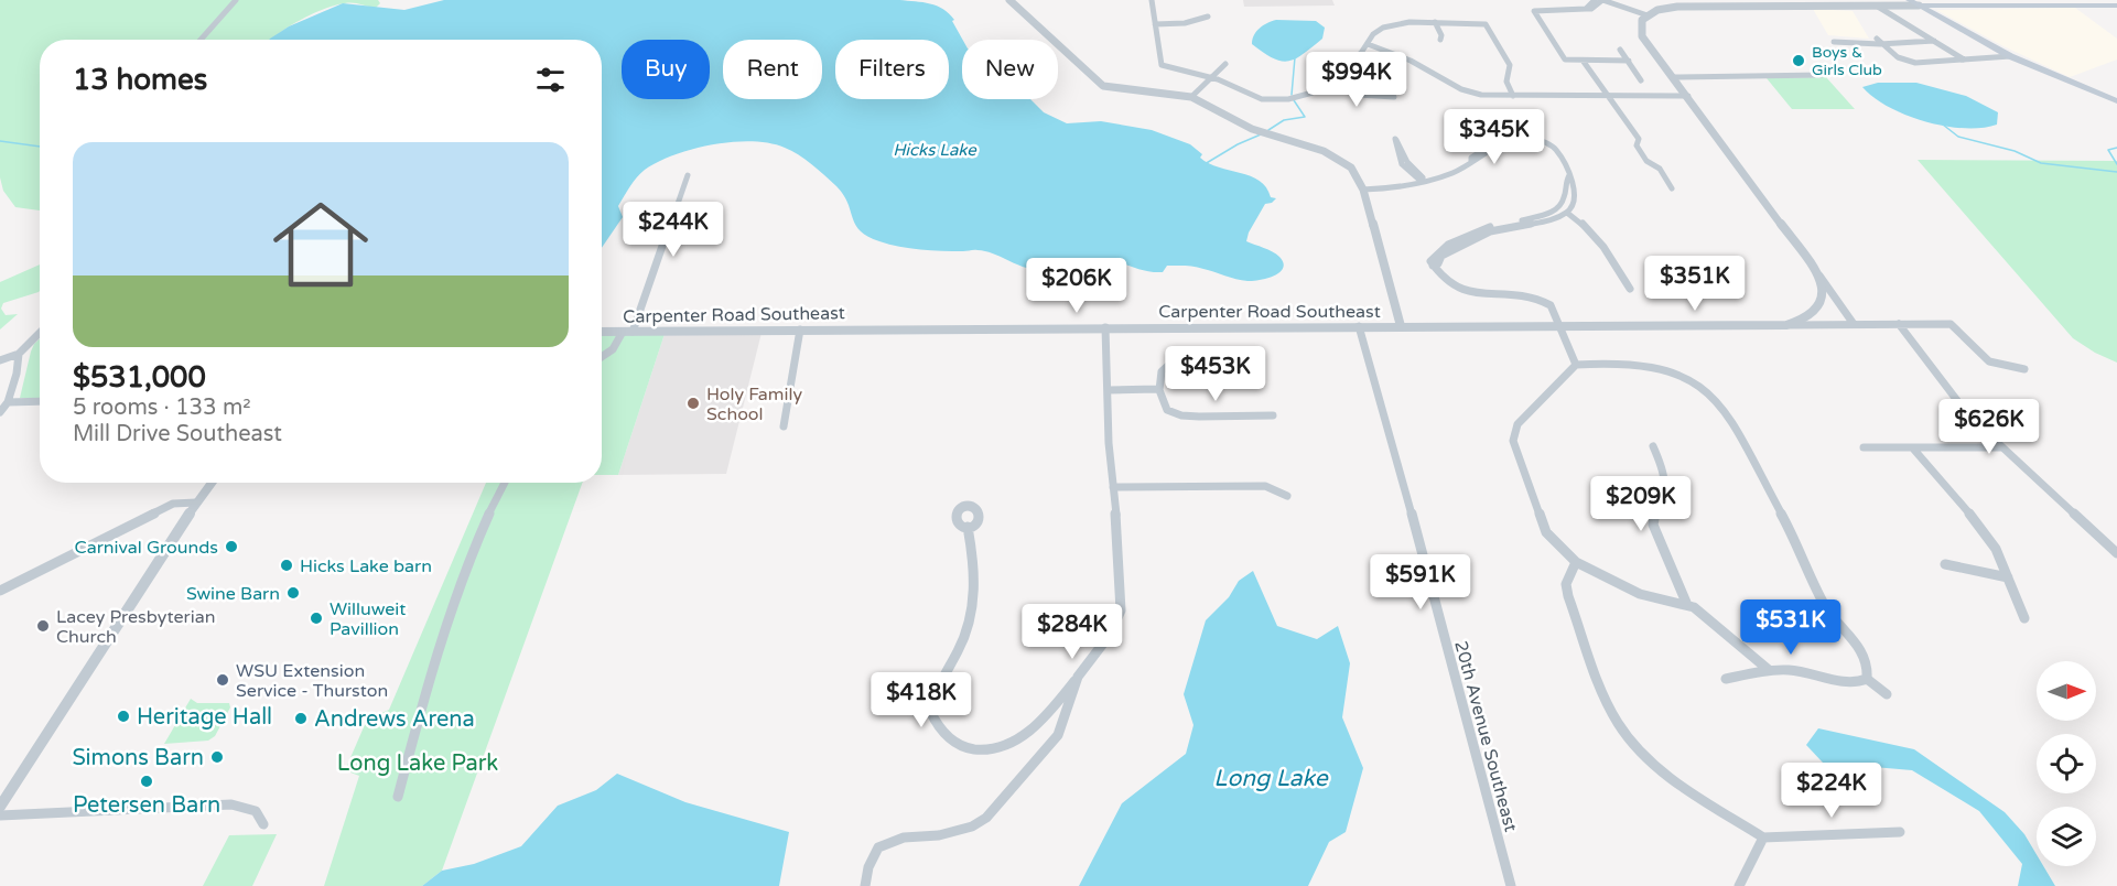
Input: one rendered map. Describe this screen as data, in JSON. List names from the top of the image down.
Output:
{
  "streets": {
    "street": ["Carpenter Road Southeast", "20th Avenue Southeast"]
  },
  "crossings": [
    ["Carpenter Road Southeast", "20th Avenue Southeast"]
  ],
  "water": ["Hicks Lake", "Long Lake"],
  "parks": ["Long Lake Park"],
  "places": [
    "Boys & Girls Club",
    "Holy Family School",
    "Carnival Grounds",
    "Hicks Lake barn",
    "Swine Barn",
    "Willuweit Pavillion",
    "Lacey Presbyterian Church",
    "WSU Extension Service - Thurston",
    "Heritage Hall",
    "Andrews Arena",
    "Simons Barn",
    "Petersen Barn"
  ],
  "north": "right",
  "page": {
    "chip": [
      "Buy",
      "Rent",
      "Filters",
      "New"
    ],
    "heading": "13 homes",
    "price": [
      "$994K",
      "$345K",
      "$244K",
      "$351K",
      "$206K",
      "$453K",
      "$626K",
      "$209K",
      "$591K",
      "$531K",
      "$284K",
      "$418K",
      "$224K"
    ],
    "list": [
      {
        "name": "$531,000",
        "note": "5 rooms · 133 m² · Mill Drive Southeast"
      }
    ]
  }
}
